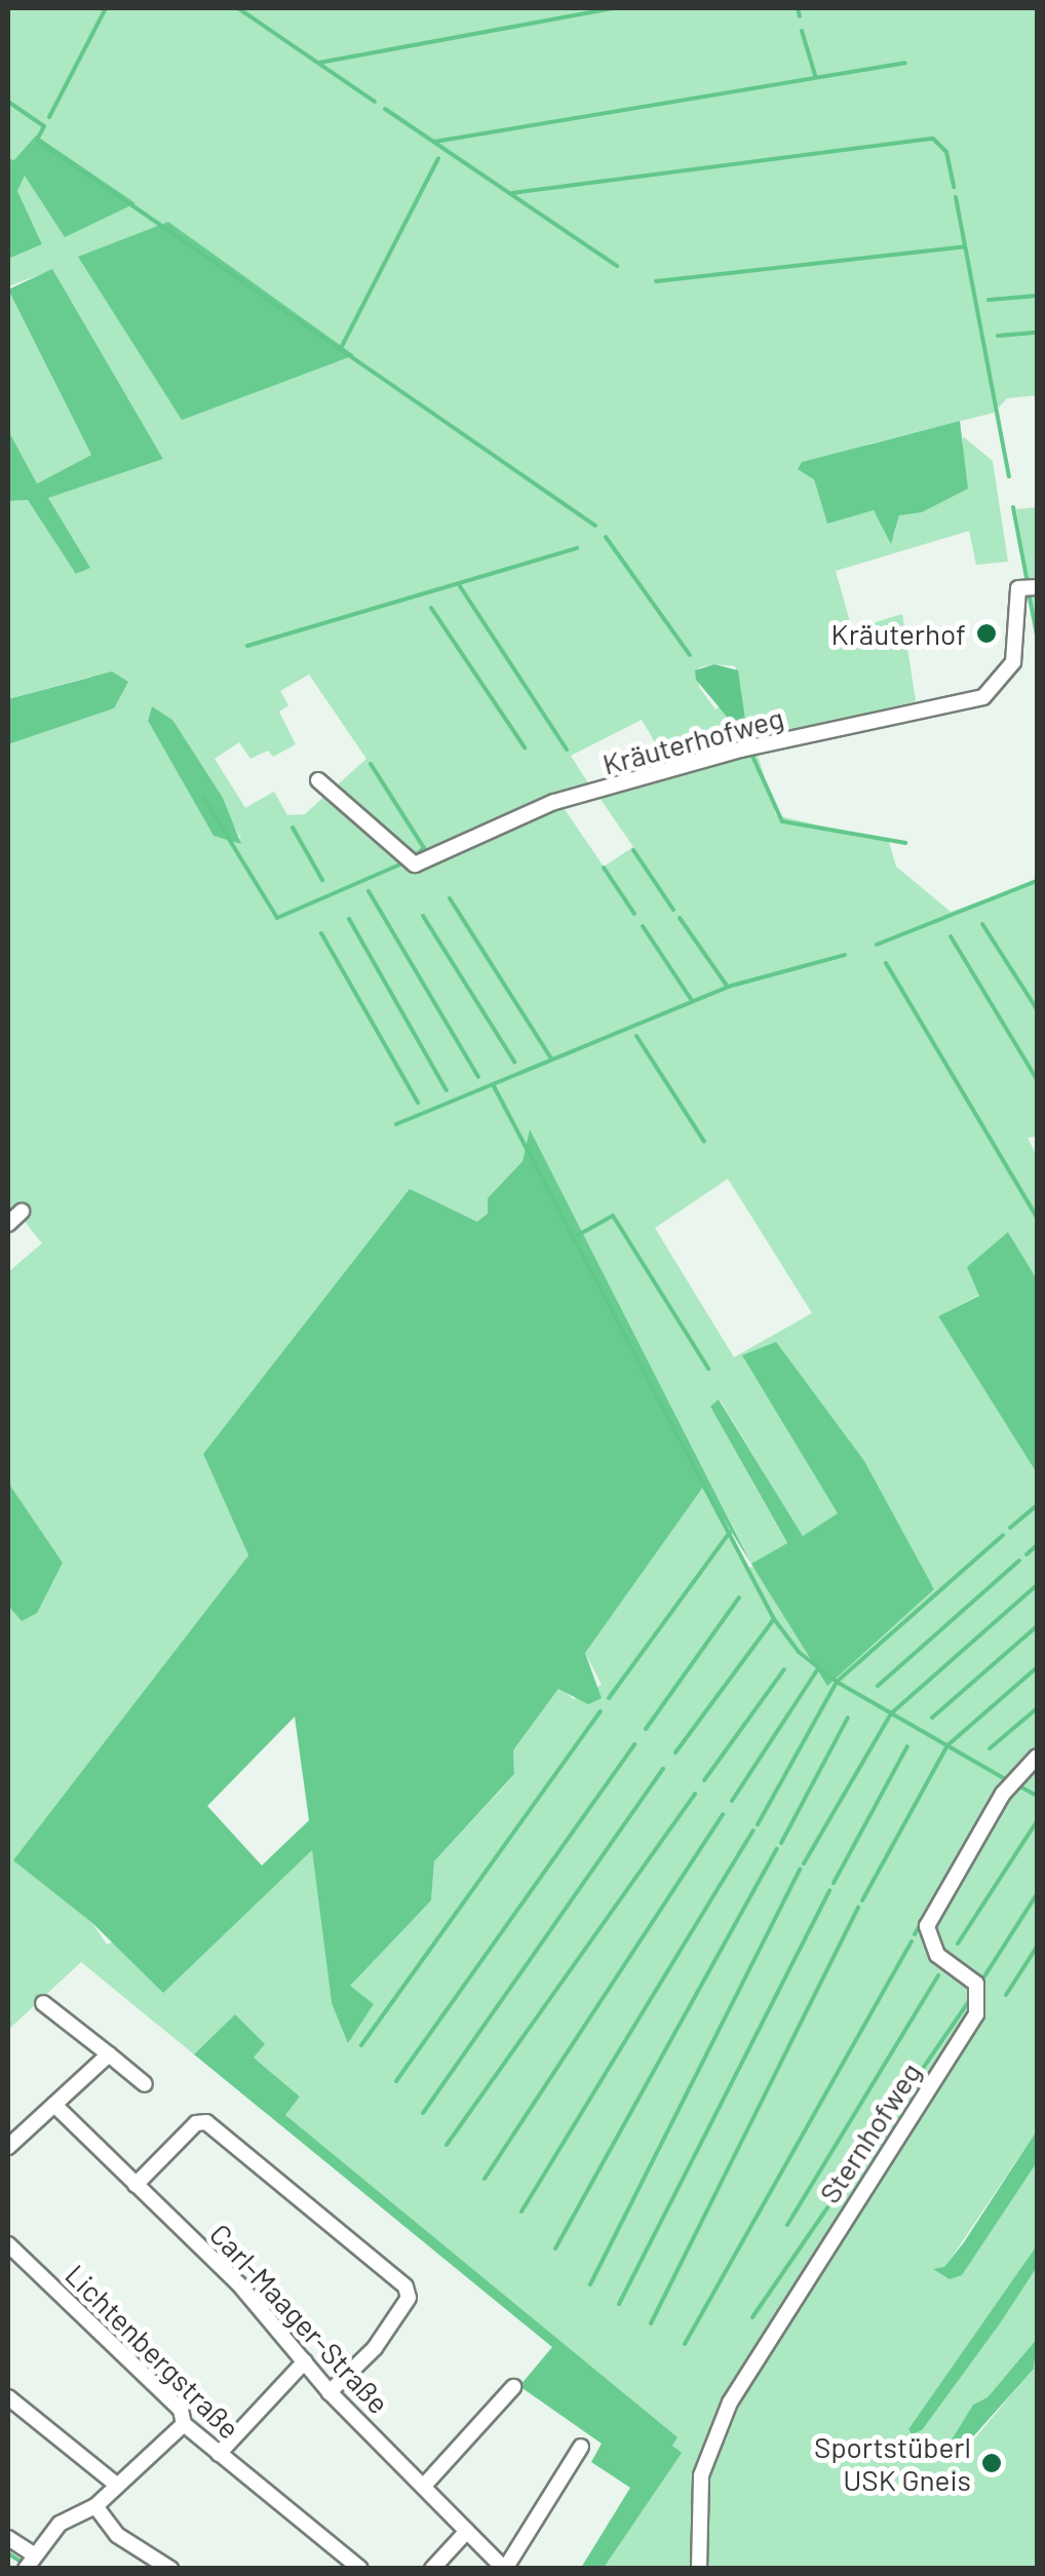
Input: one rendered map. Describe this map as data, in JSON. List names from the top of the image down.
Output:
{
  "streets": {
    "street": [
      "Kräuterhofweg",
      "Sternhofweg",
      "Carl-Maager-Straße",
      "Lichtenbergstraße"
    ]
  },
  "places": ["Kräuterhof", "Sportstüberl USK Gneis"]
}
